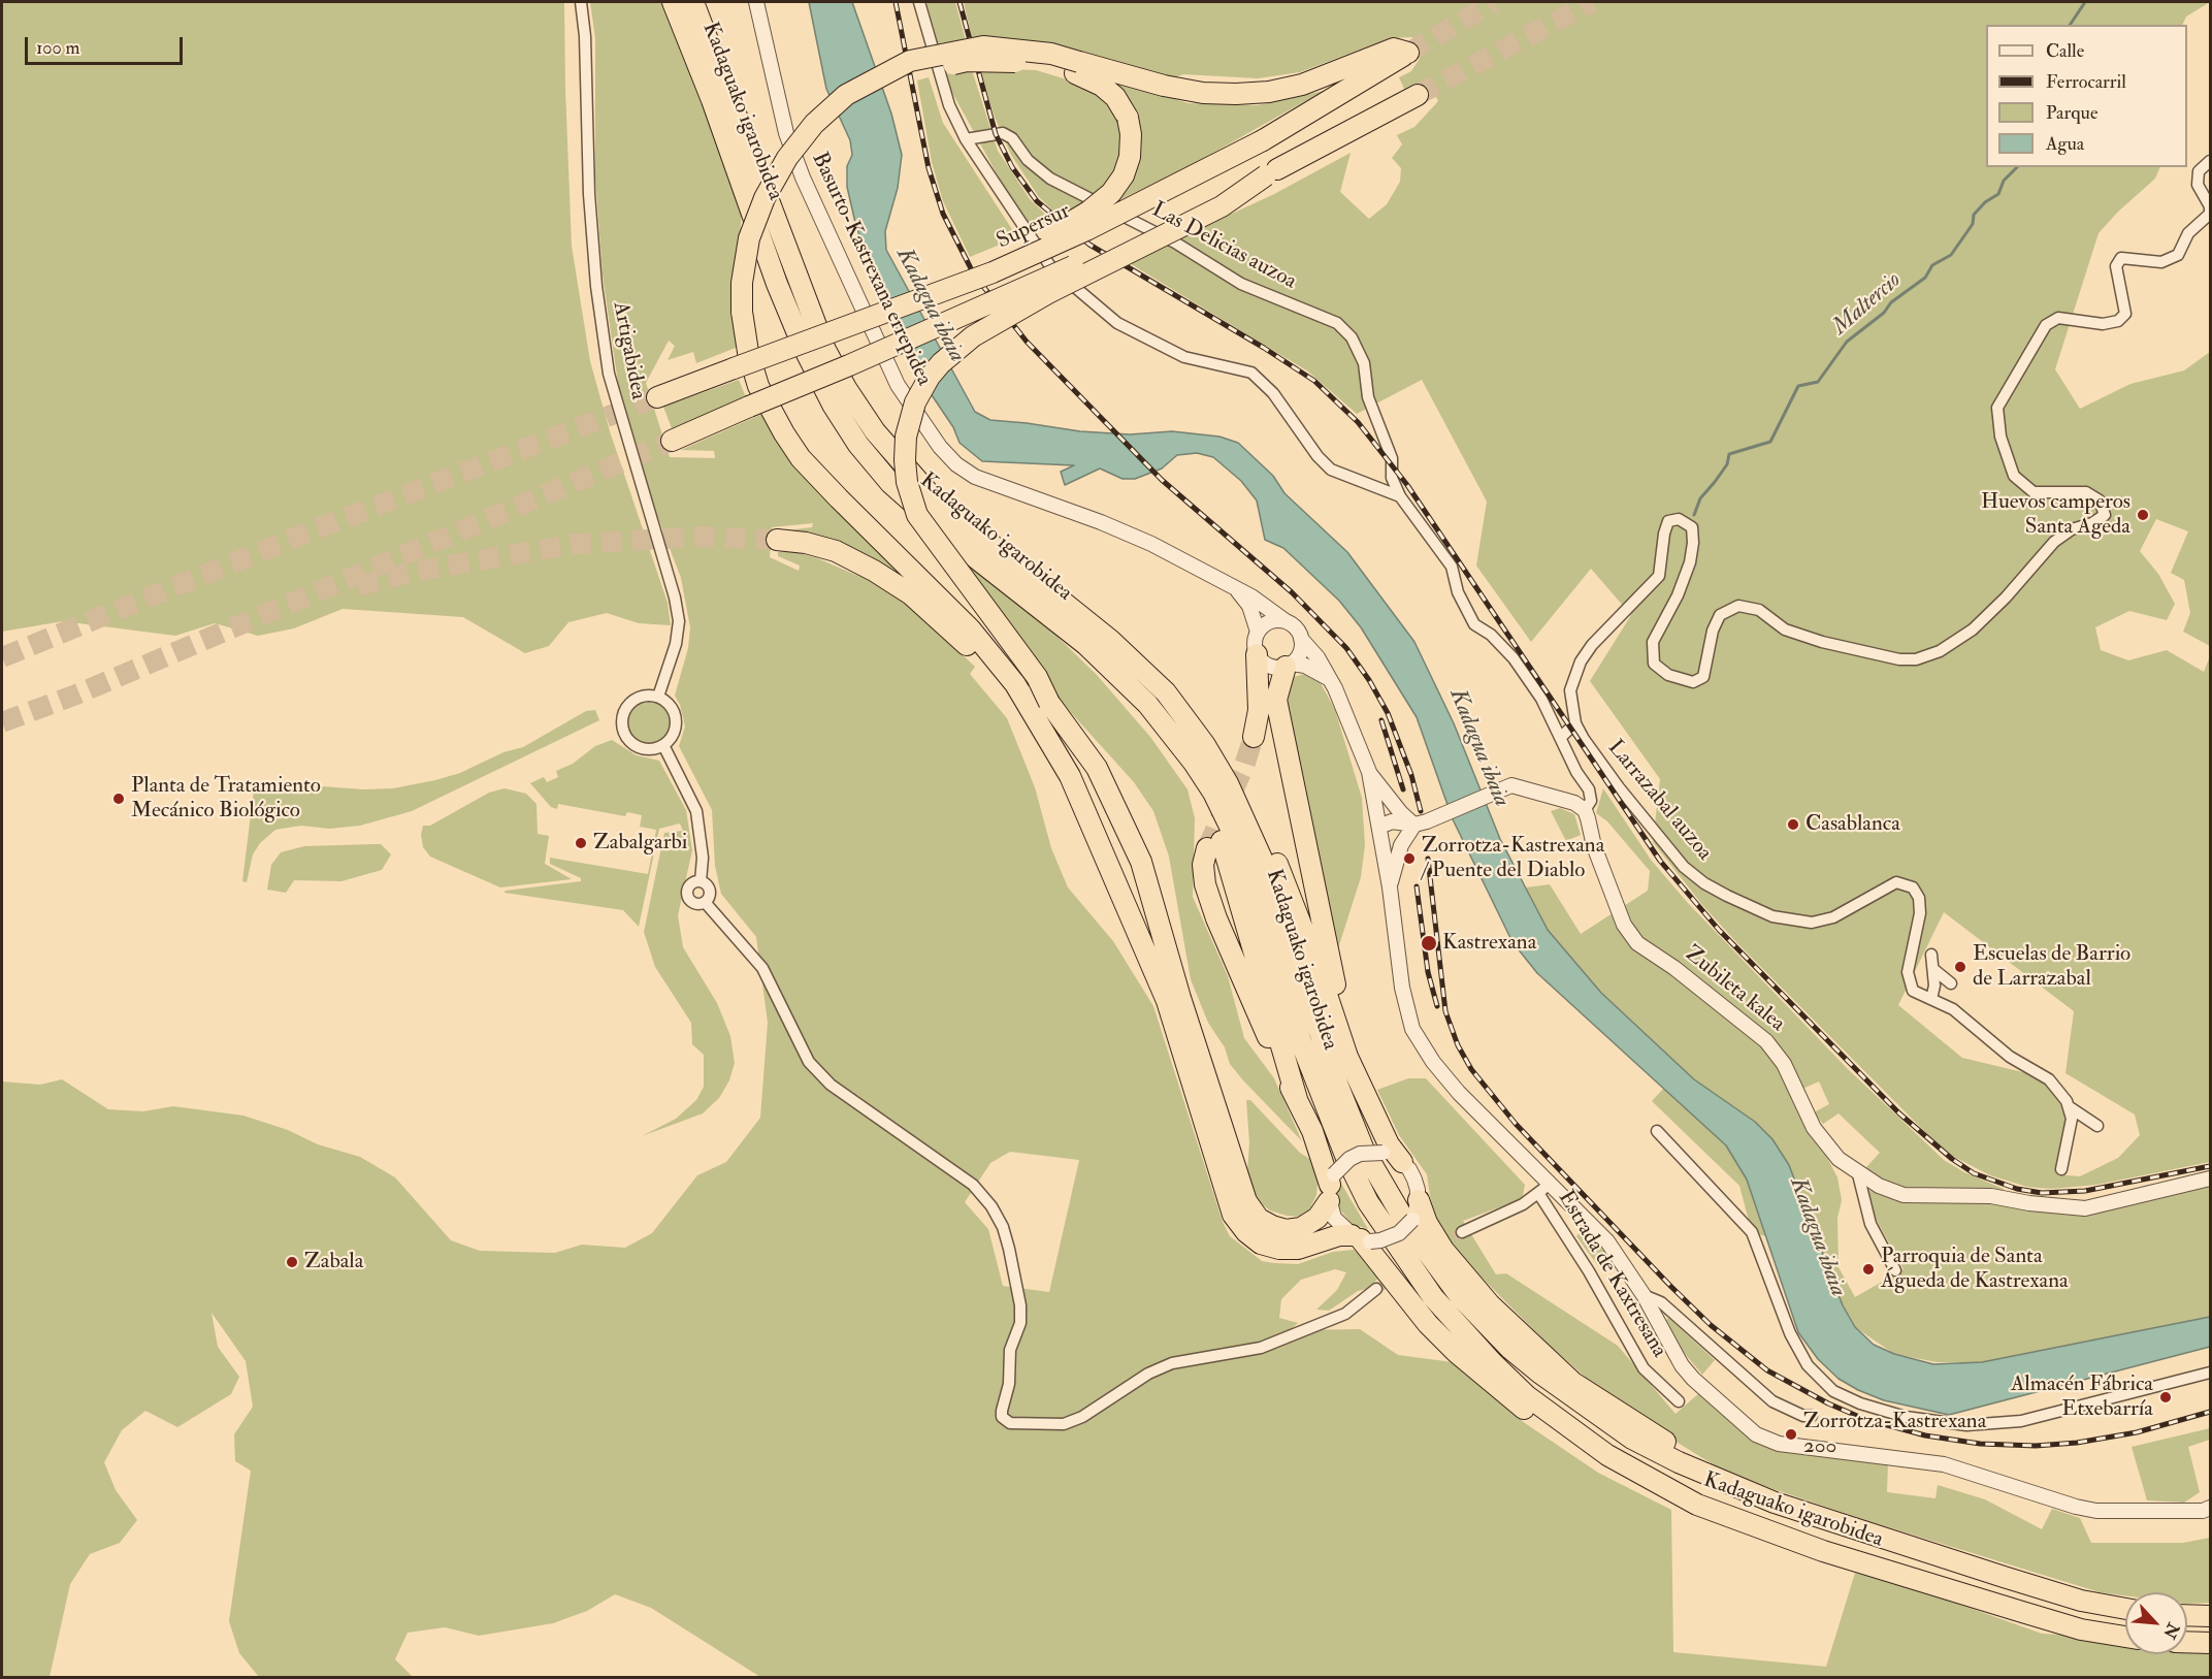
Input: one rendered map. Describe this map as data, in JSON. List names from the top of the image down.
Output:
{
  "streets": {
    "highway": ["Kadaguako igarobidea", "Supersur"],
    "street": [
      "Las Delicias auzoa",
      "Basurto-Kastrexana errepidea",
      "Artigabidea",
      "Larrazabal auzoa",
      "Zubileta kalea",
      "Estrada de Kaxtresana"
    ]
  },
  "crossings": [
    ["Las Delicias auzoa", "Zubileta kalea"]
  ],
  "water": ["Maltercio", "Kadagua ibaia"],
  "places": [
    "Huevos camperos Santa Ageda",
    "Planta de Tratamiento Mecánico Biológico",
    "Casablanca",
    "Zabalgarbi",
    "Zorrotza-Kastrexana / Puente del Diablo",
    "Kastrexana",
    "Escuelas de Barrio de Larrazabal",
    "Zabala",
    "Parroquia de Santa Águeda de Kastrexana",
    "Almacén Fábrica Etxebarría",
    "Zorrotza-Kastrexana 200"
  ],
  "legend": [
    "Calle",
    "Ferrocarril",
    "Parque",
    "Agua"
  ],
  "scale_bar": "100 m",
  "north": "bottom right"
}
